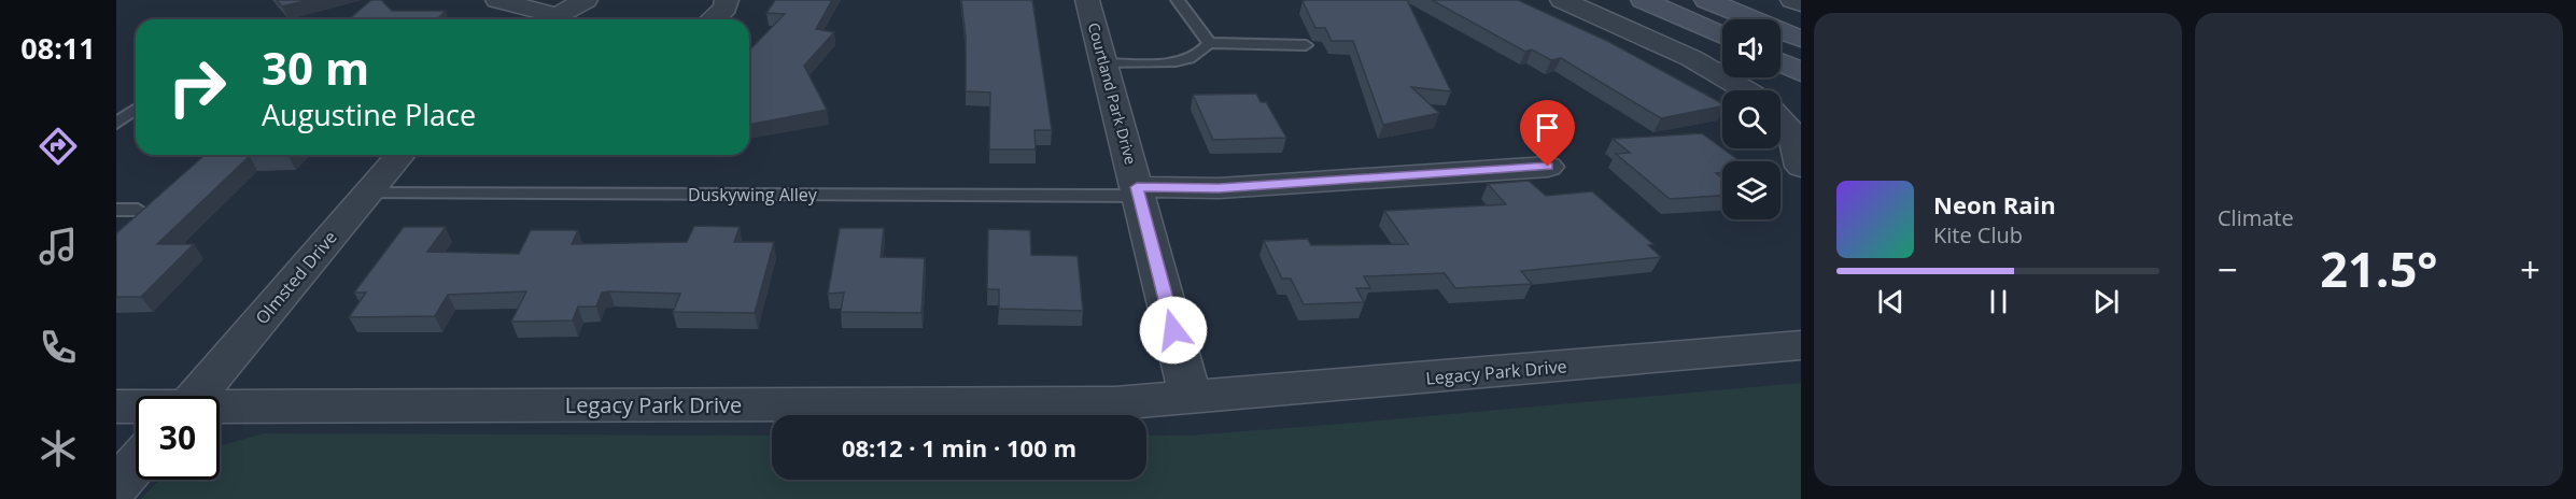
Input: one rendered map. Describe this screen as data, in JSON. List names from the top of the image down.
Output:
{
  "streets": {
    "street": ["Courtland Park Drive", "Olmsted Drive", "Legacy Park Drive"],
    "lane": ["Duskywing Alley"]
  },
  "crossings": [
    ["Courtland Park Drive", "Duskywing Alley"],
    ["Duskywing Alley", "Olmsted Drive"]
  ],
  "page": {
    "tabs": "08:11",
    "tile": "Climate",
    "turn": ["30 m", "Augustine Place"],
    "song": ["Neon Rain", "Kite Club"],
    "heat": ["−", "21.5°", "+"],
    "limit": "30",
    "trip": "08:12 · 1 min · 100 m"
  }
}
